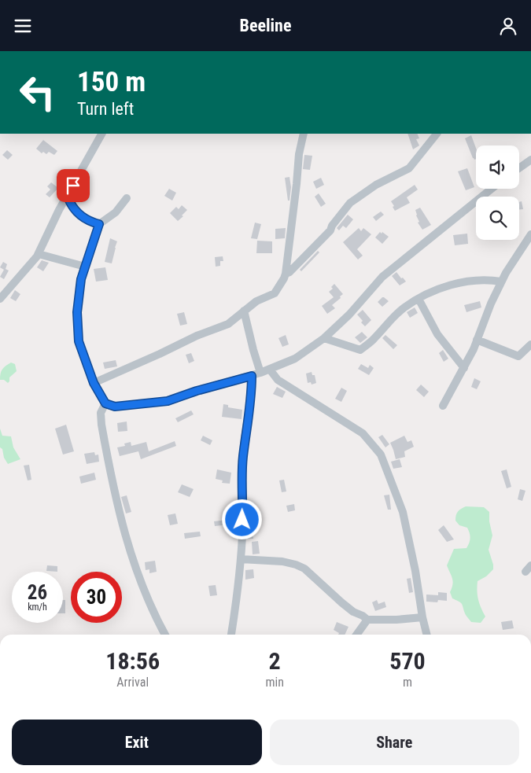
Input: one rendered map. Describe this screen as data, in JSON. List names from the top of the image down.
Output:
{
  "page": {
    "header": "Beeline",
    "turn": ["150 m", "Turn left"],
    "speed": "26 km/h",
    "limit": "30",
    "eta": [
      "18:56",
      "Arrival",
      "2",
      "min",
      "570",
      "m"
    ],
    "buttons": ["Exit", "Share"]
  }
}
